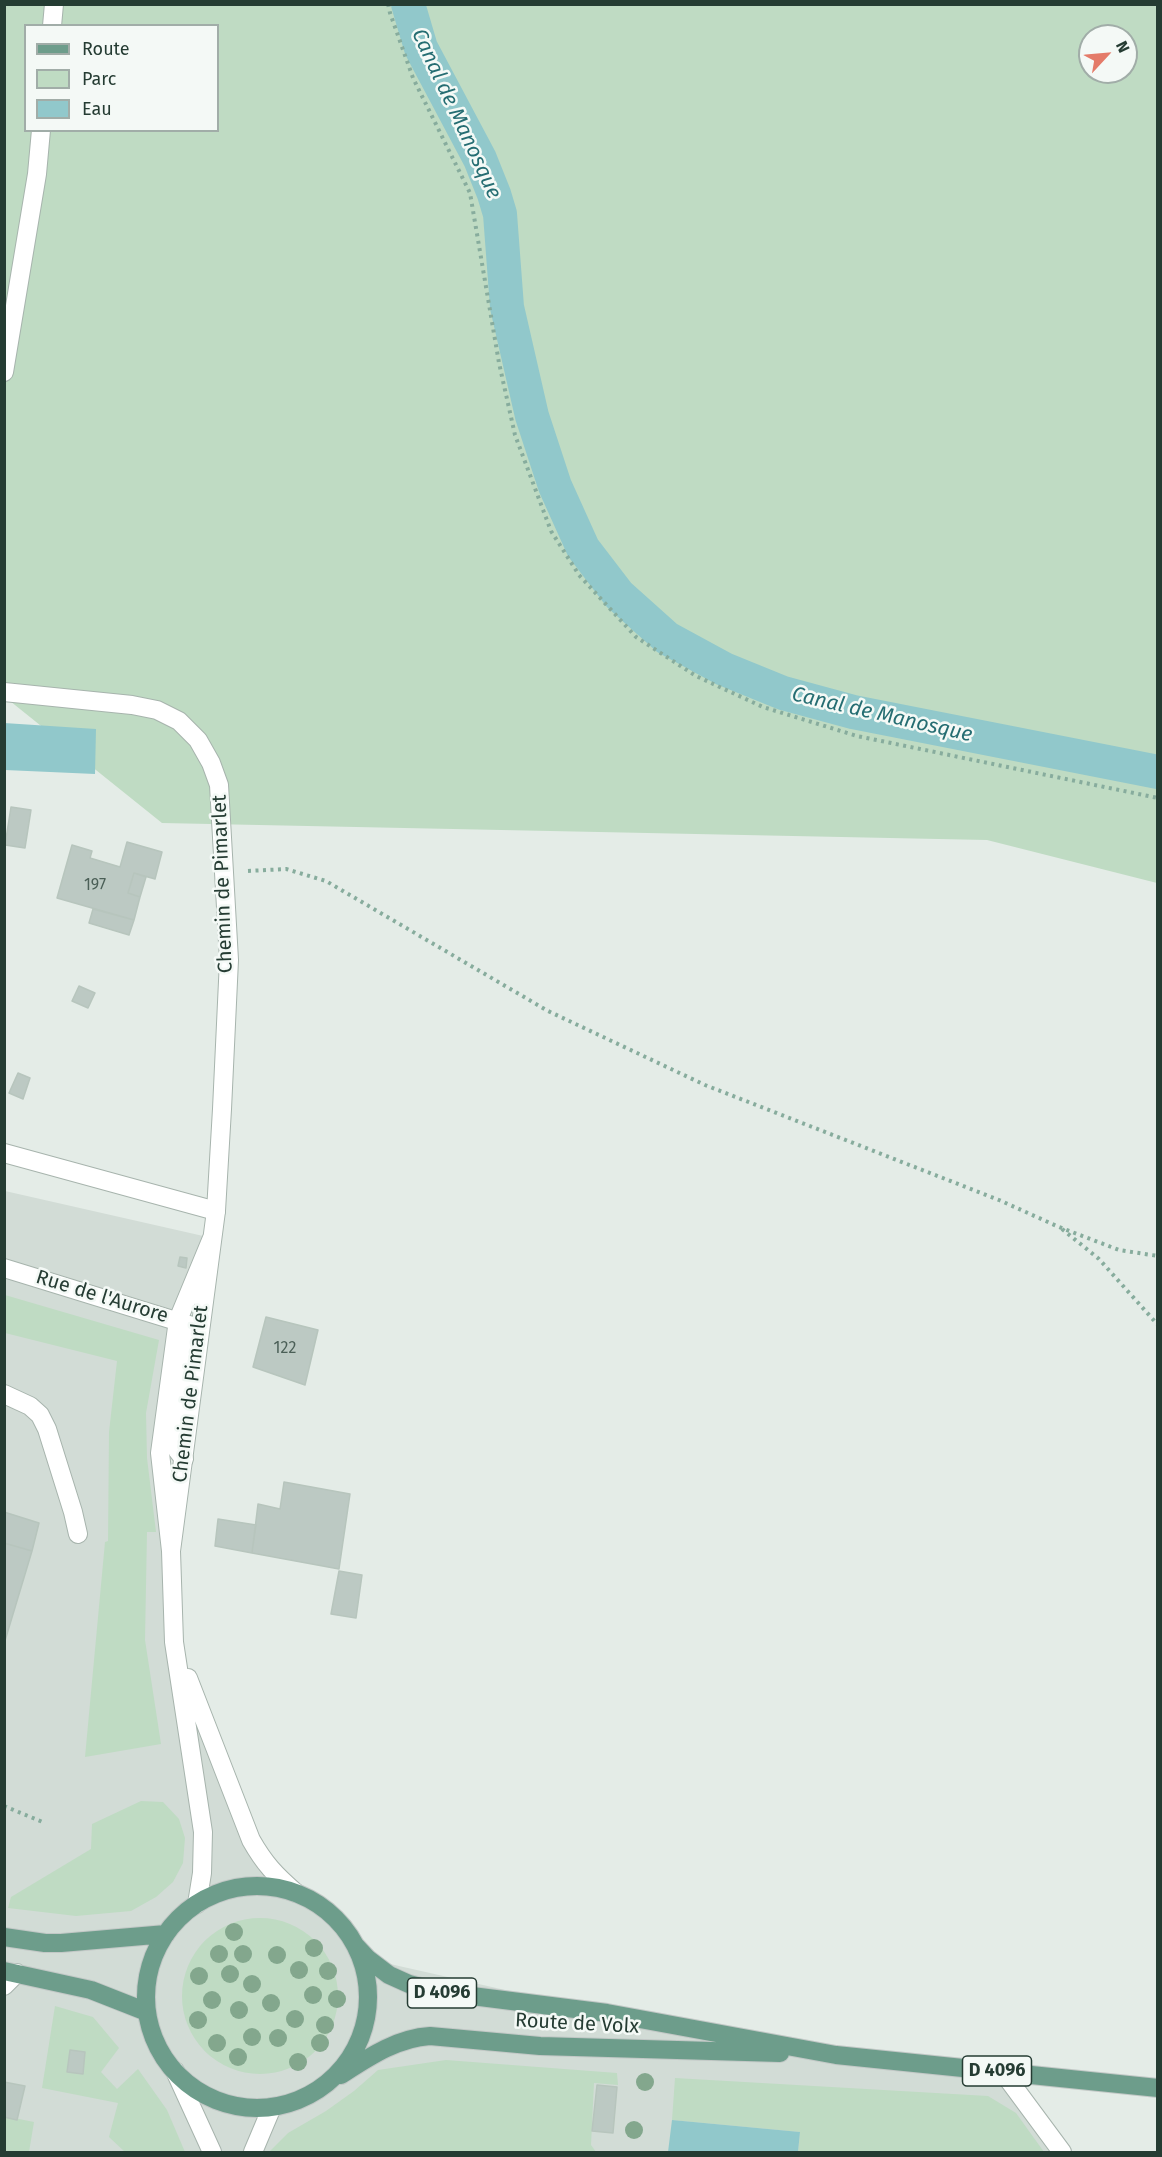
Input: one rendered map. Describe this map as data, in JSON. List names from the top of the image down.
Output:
{
  "streets": {
    "main road": ["D 4096", "Route de Volx"],
    "street": ["Chemin de Pimarlet", "Rue de l'Aurore"]
  },
  "crossings": [
    ["Chemin de Pimarlet", "Rue de l'Aurore"],
    ["Chemin de Pimarlet", "Route de Volx"]
  ],
  "water": ["Canal de Manosque"],
  "house_numbers": ["197", "122"],
  "legend": ["Route", "Parc", "Eau"],
  "north": "top right"
}
